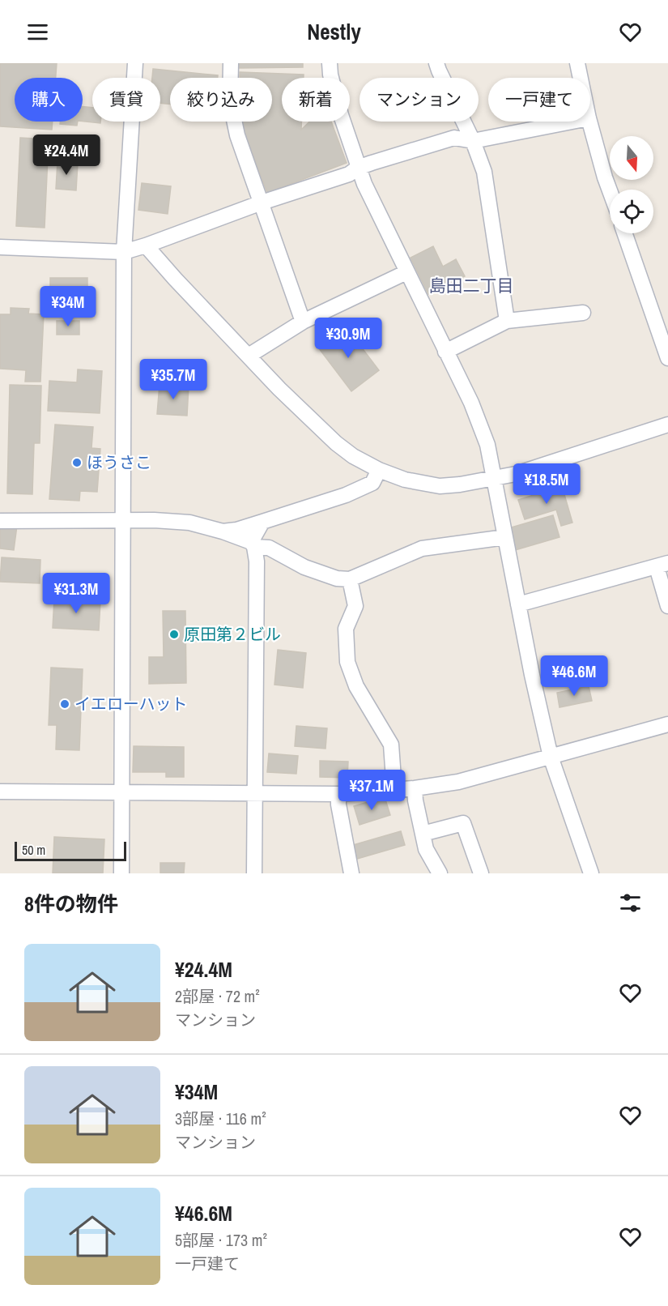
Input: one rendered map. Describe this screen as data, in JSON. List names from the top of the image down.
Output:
{
  "districts": ["島田二丁目"],
  "places": ["ほうさこ", "原田第２ビル", "イエローハット"],
  "scale_bar": "50 m",
  "north": "bottom",
  "page": {
    "header": "Nestly",
    "chip": [
      "購入",
      "賃貸",
      "絞り込み",
      "新着",
      "マンション",
      "一戸建て"
    ],
    "price": [
      "¥24.4M",
      "¥34M",
      "¥30.9M",
      "¥35.7M",
      "¥18.5M",
      "¥31.3M",
      "¥46.6M",
      "¥37.1M"
    ],
    "scale": "50 m",
    "heading": "8件の物件",
    "list": [
      {
        "name": "¥24.4M",
        "note": "2部屋 · 72 m² · マンション"
      },
      {
        "name": "¥34M",
        "note": "3部屋 · 116 m² · マンション"
      },
      {
        "name": "¥46.6M",
        "note": "5部屋 · 173 m² · 一戸建て"
      }
    ]
  }
}
